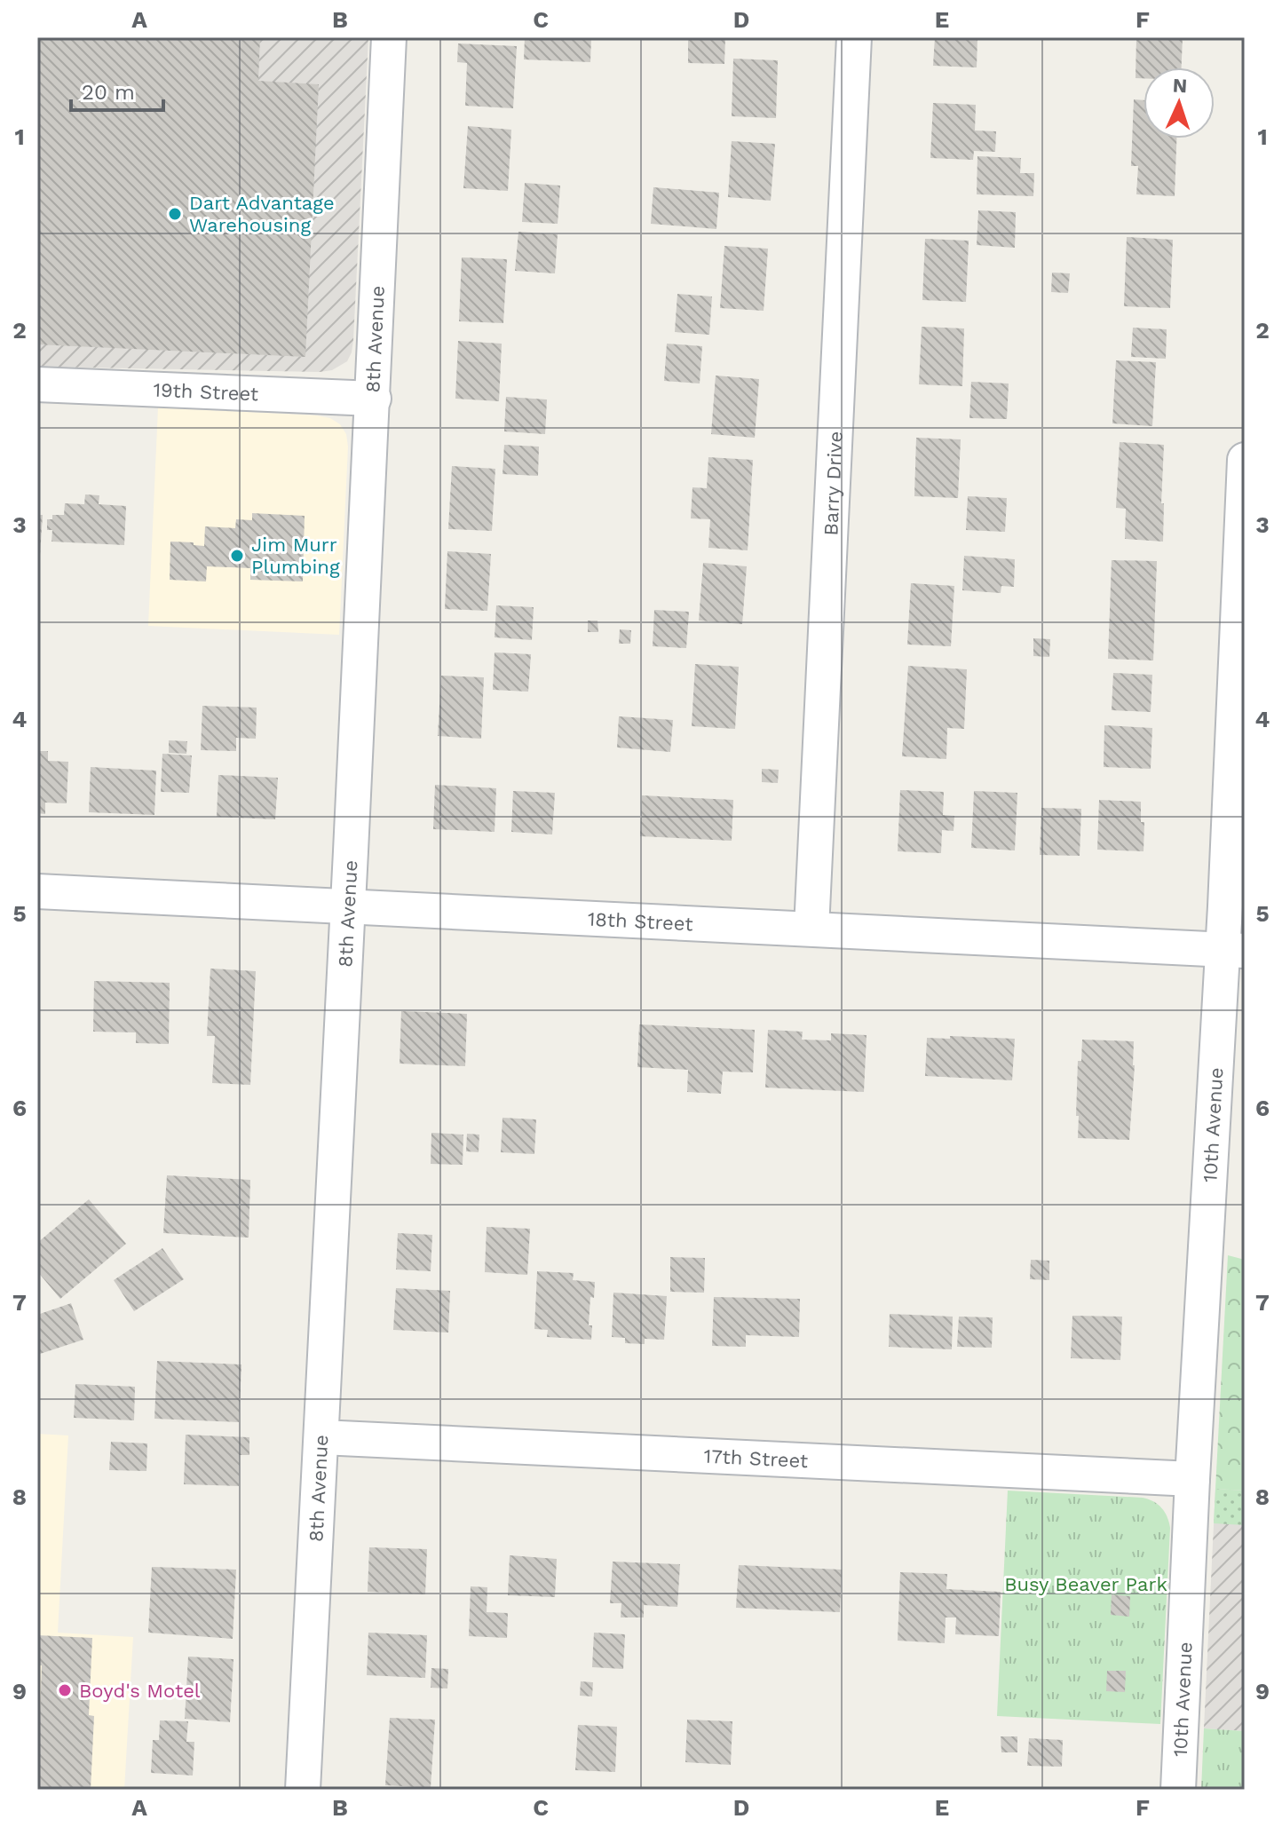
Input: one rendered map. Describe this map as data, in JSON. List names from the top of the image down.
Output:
{
  "streets": {
    "street": [
      "8th Avenue",
      "19th Street",
      "Barry Drive",
      "18th Street",
      "10th Avenue",
      "17th Street"
    ]
  },
  "crossings": [
    ["8th Avenue", "19th Street"],
    ["8th Avenue", "18th Street"],
    ["8th Avenue", "17th Street"],
    ["Barry Drive", "18th Street"],
    ["18th Street", "10th Avenue"],
    ["10th Avenue", "17th Street"]
  ],
  "parks": ["Busy Beaver Park"],
  "places": ["Dart Advantage Warehousing", "Jim Murr Plumbing", "Boyd's Motel"],
  "scale_bar": "20 m",
  "north": "top",
  "grid": {
    "columns": [
      "A",
      "B",
      "C",
      "D",
      "E",
      "F"
    ],
    "rows": [
      "1",
      "2",
      "3",
      "4",
      "5",
      "6",
      "7",
      "8",
      "9"
    ]
  }
}
